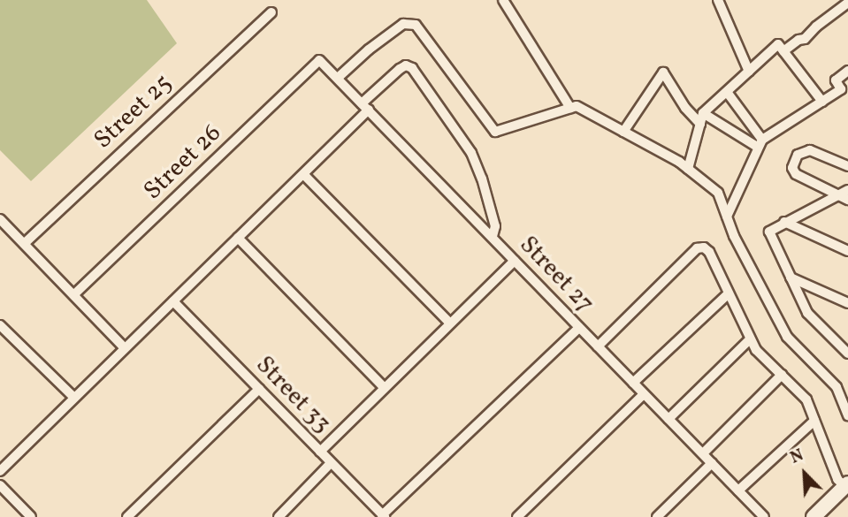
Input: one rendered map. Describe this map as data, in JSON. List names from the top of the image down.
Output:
{
  "streets": {
    "street": [
      "Street 25",
      "Street 26",
      "Street 27",
      "Street 33"
    ]
  },
  "crossings": [
    ["Street 26", "Street 27"]
  ],
  "north": "top left"
}
